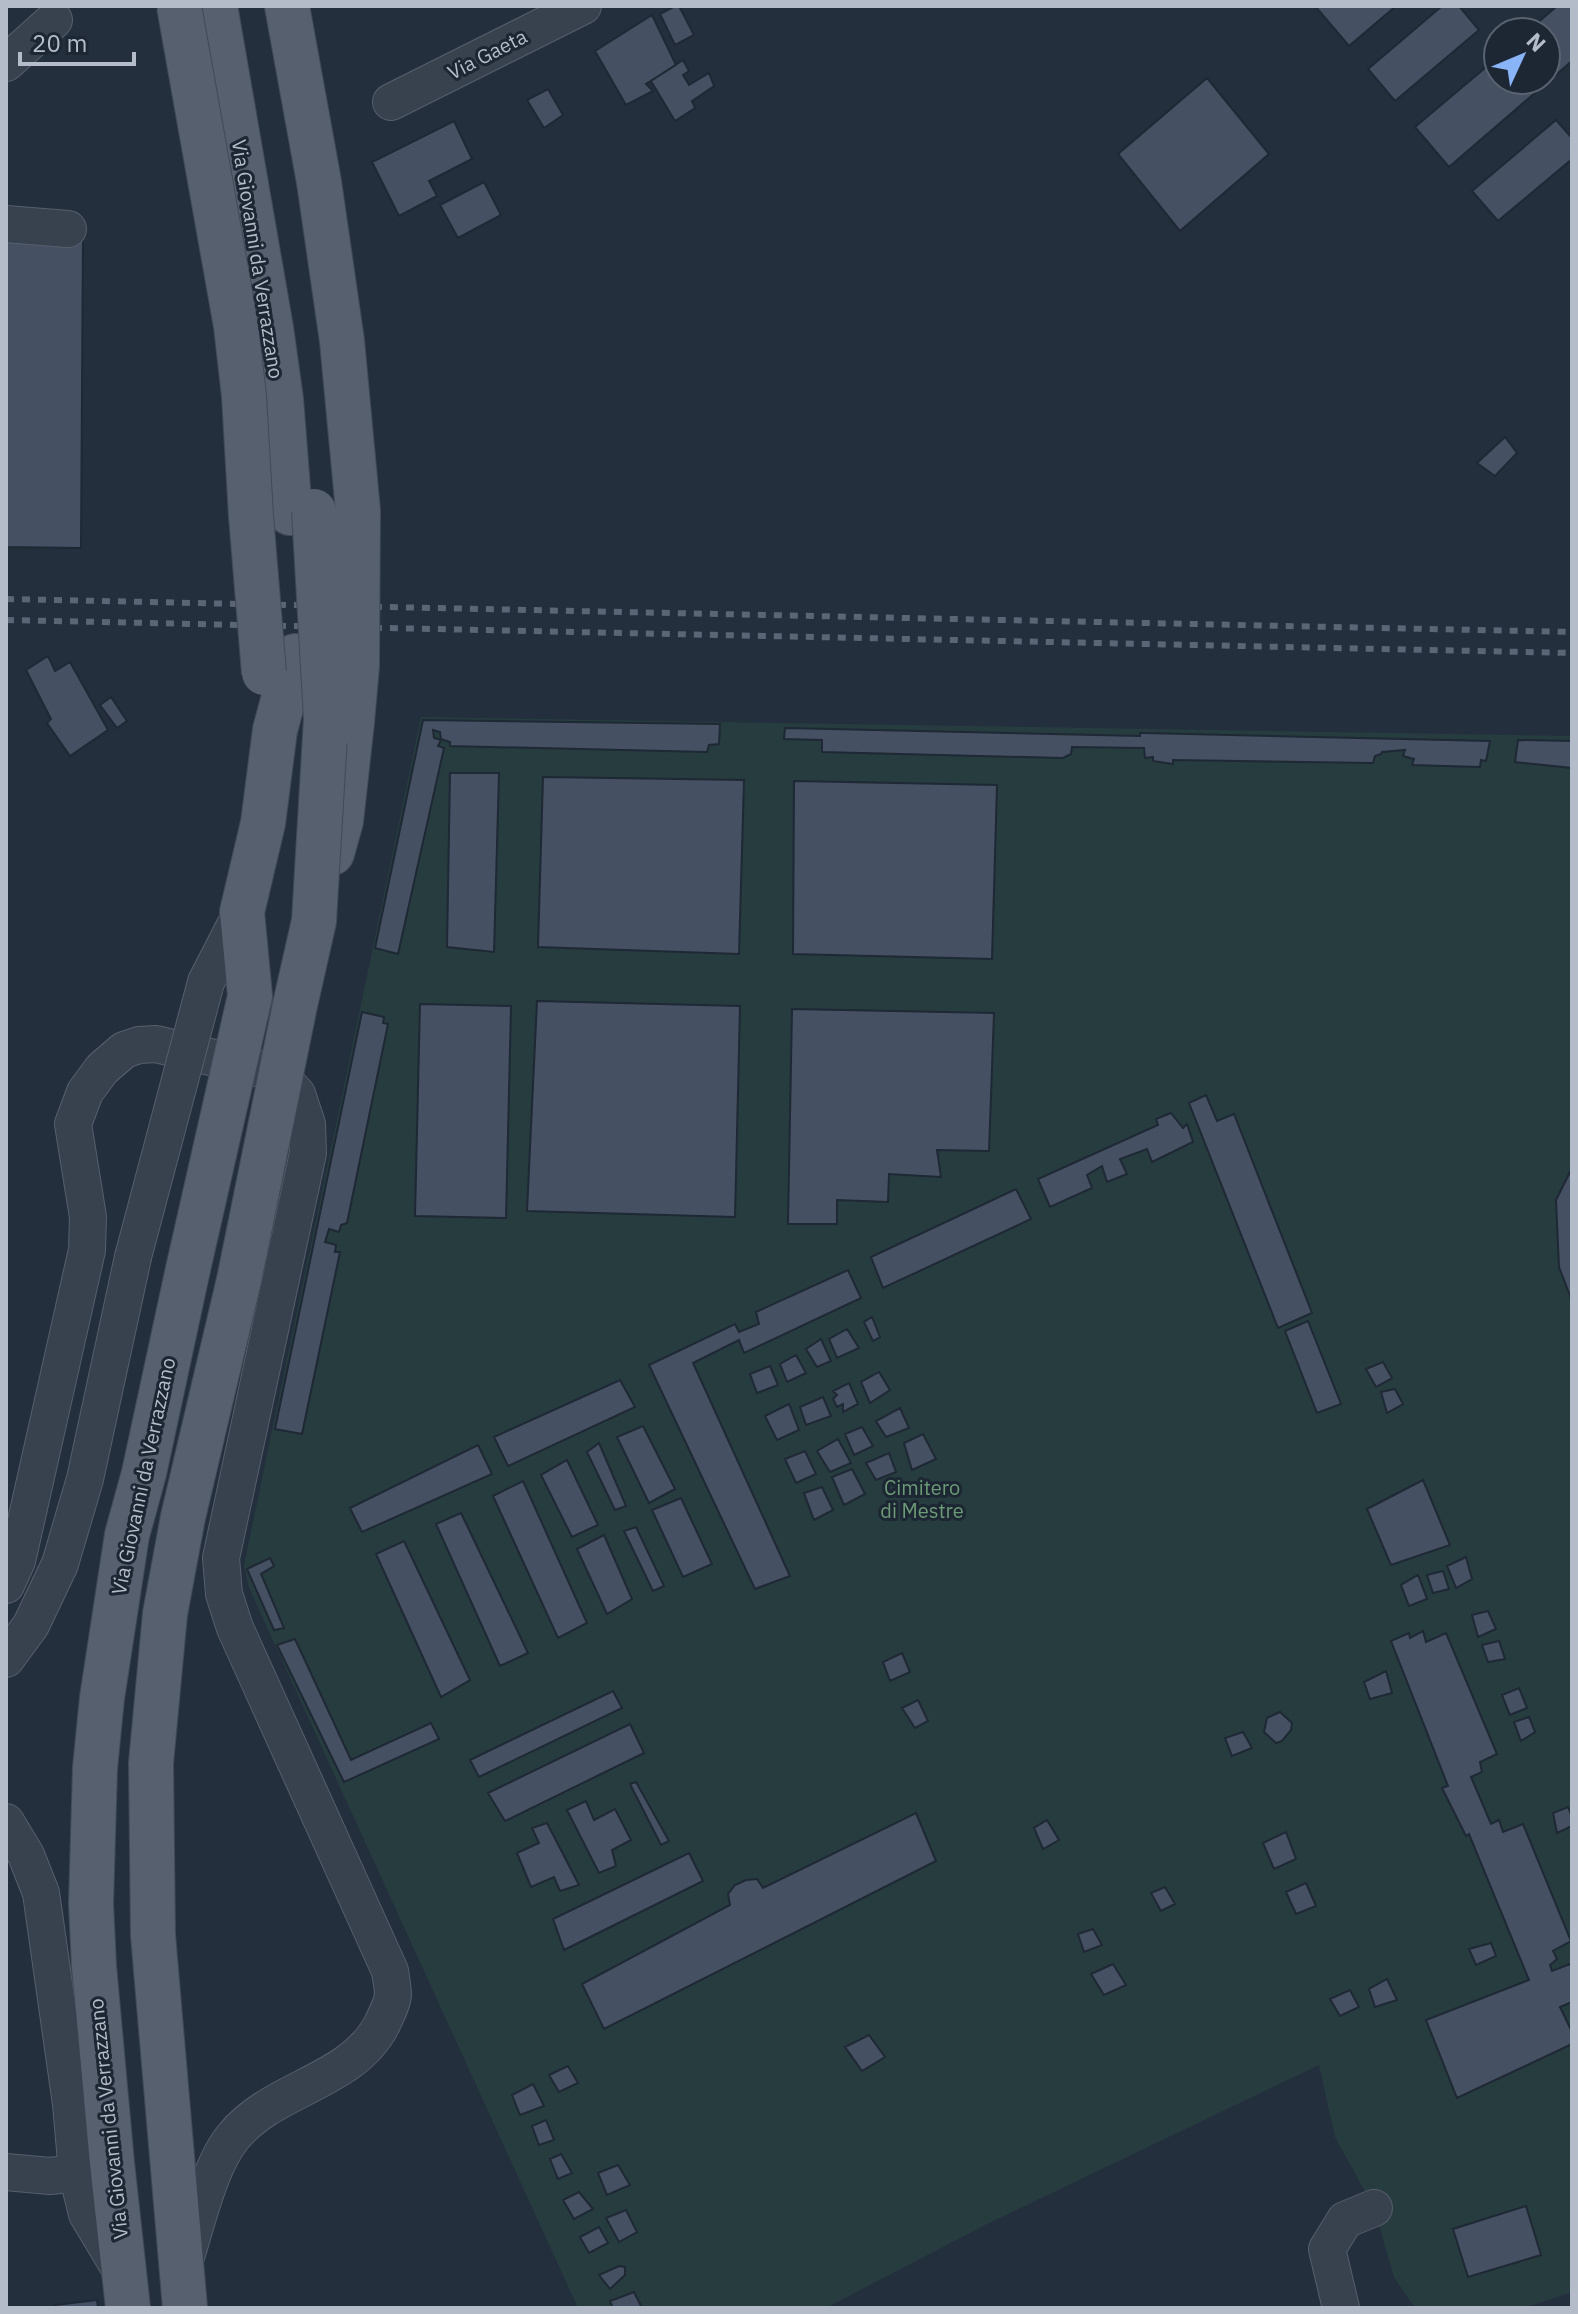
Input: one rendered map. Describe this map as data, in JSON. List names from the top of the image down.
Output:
{
  "streets": {
    "main road": ["Via Giovanni da Verrazzano"],
    "street": ["Via Gaeta"]
  },
  "parks": ["Cimitero di Mestre"],
  "scale_bar": "20 m",
  "north": "top right"
}
